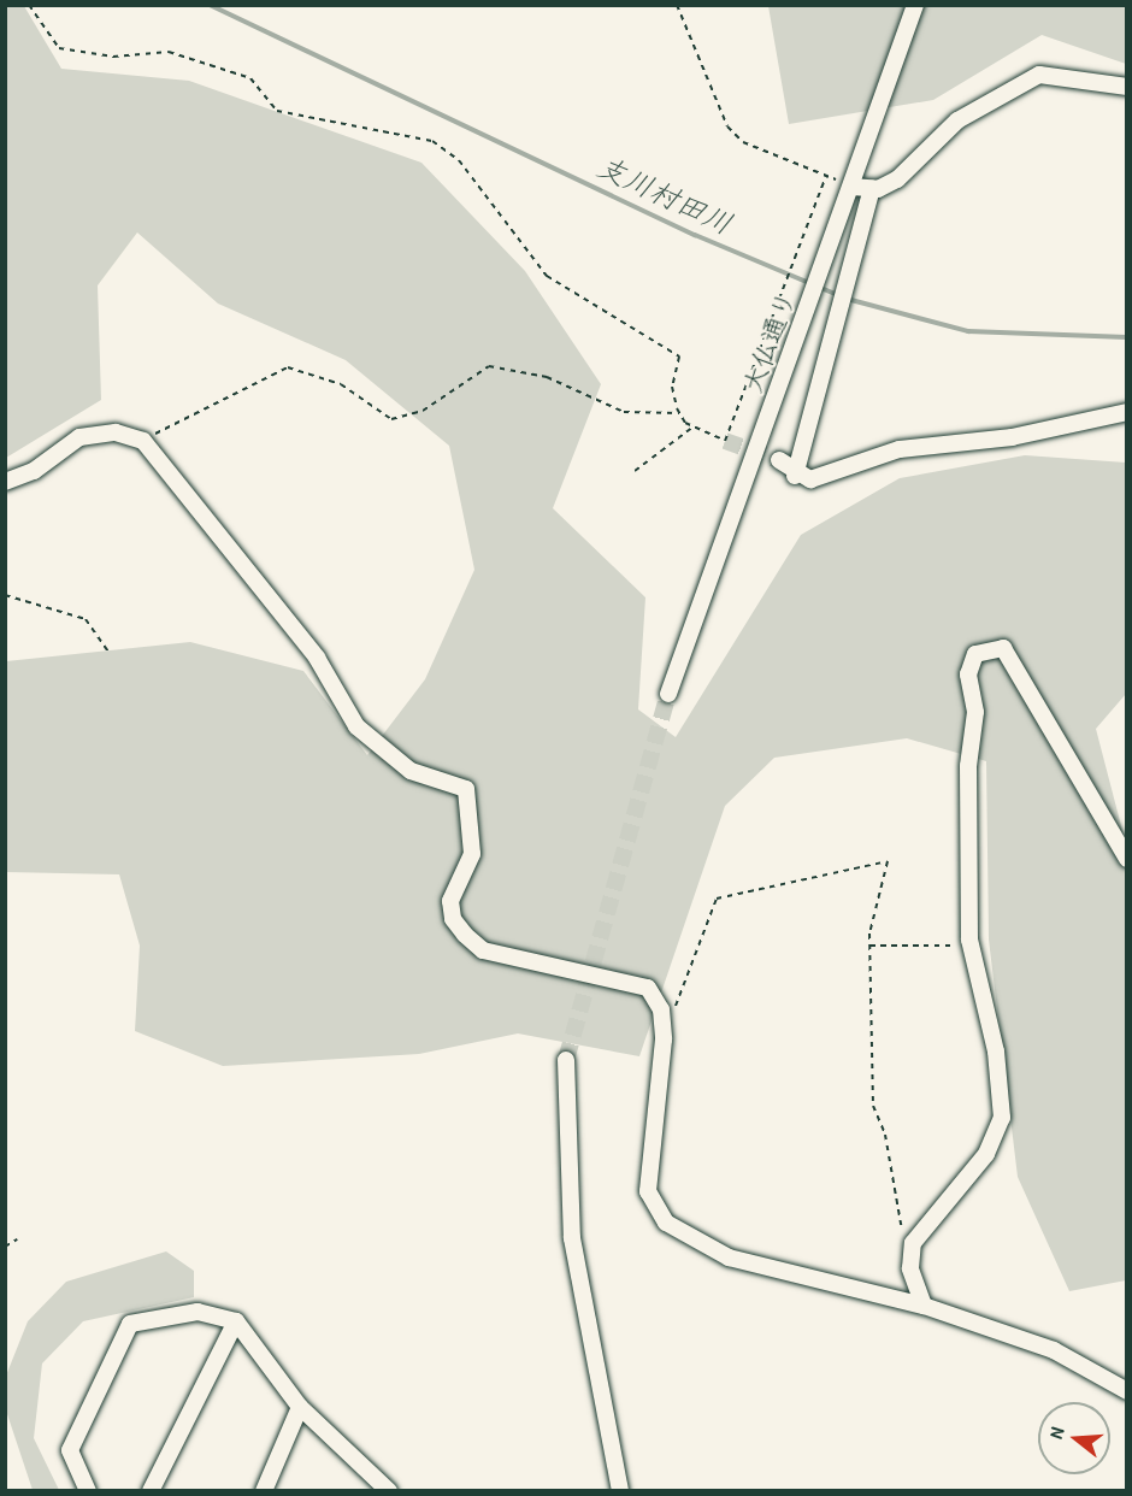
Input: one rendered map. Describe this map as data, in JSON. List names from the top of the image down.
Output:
{
  "streets": {
    "street": ["大仏通り"]
  },
  "water": ["支川村田川"],
  "north": "left"
}
